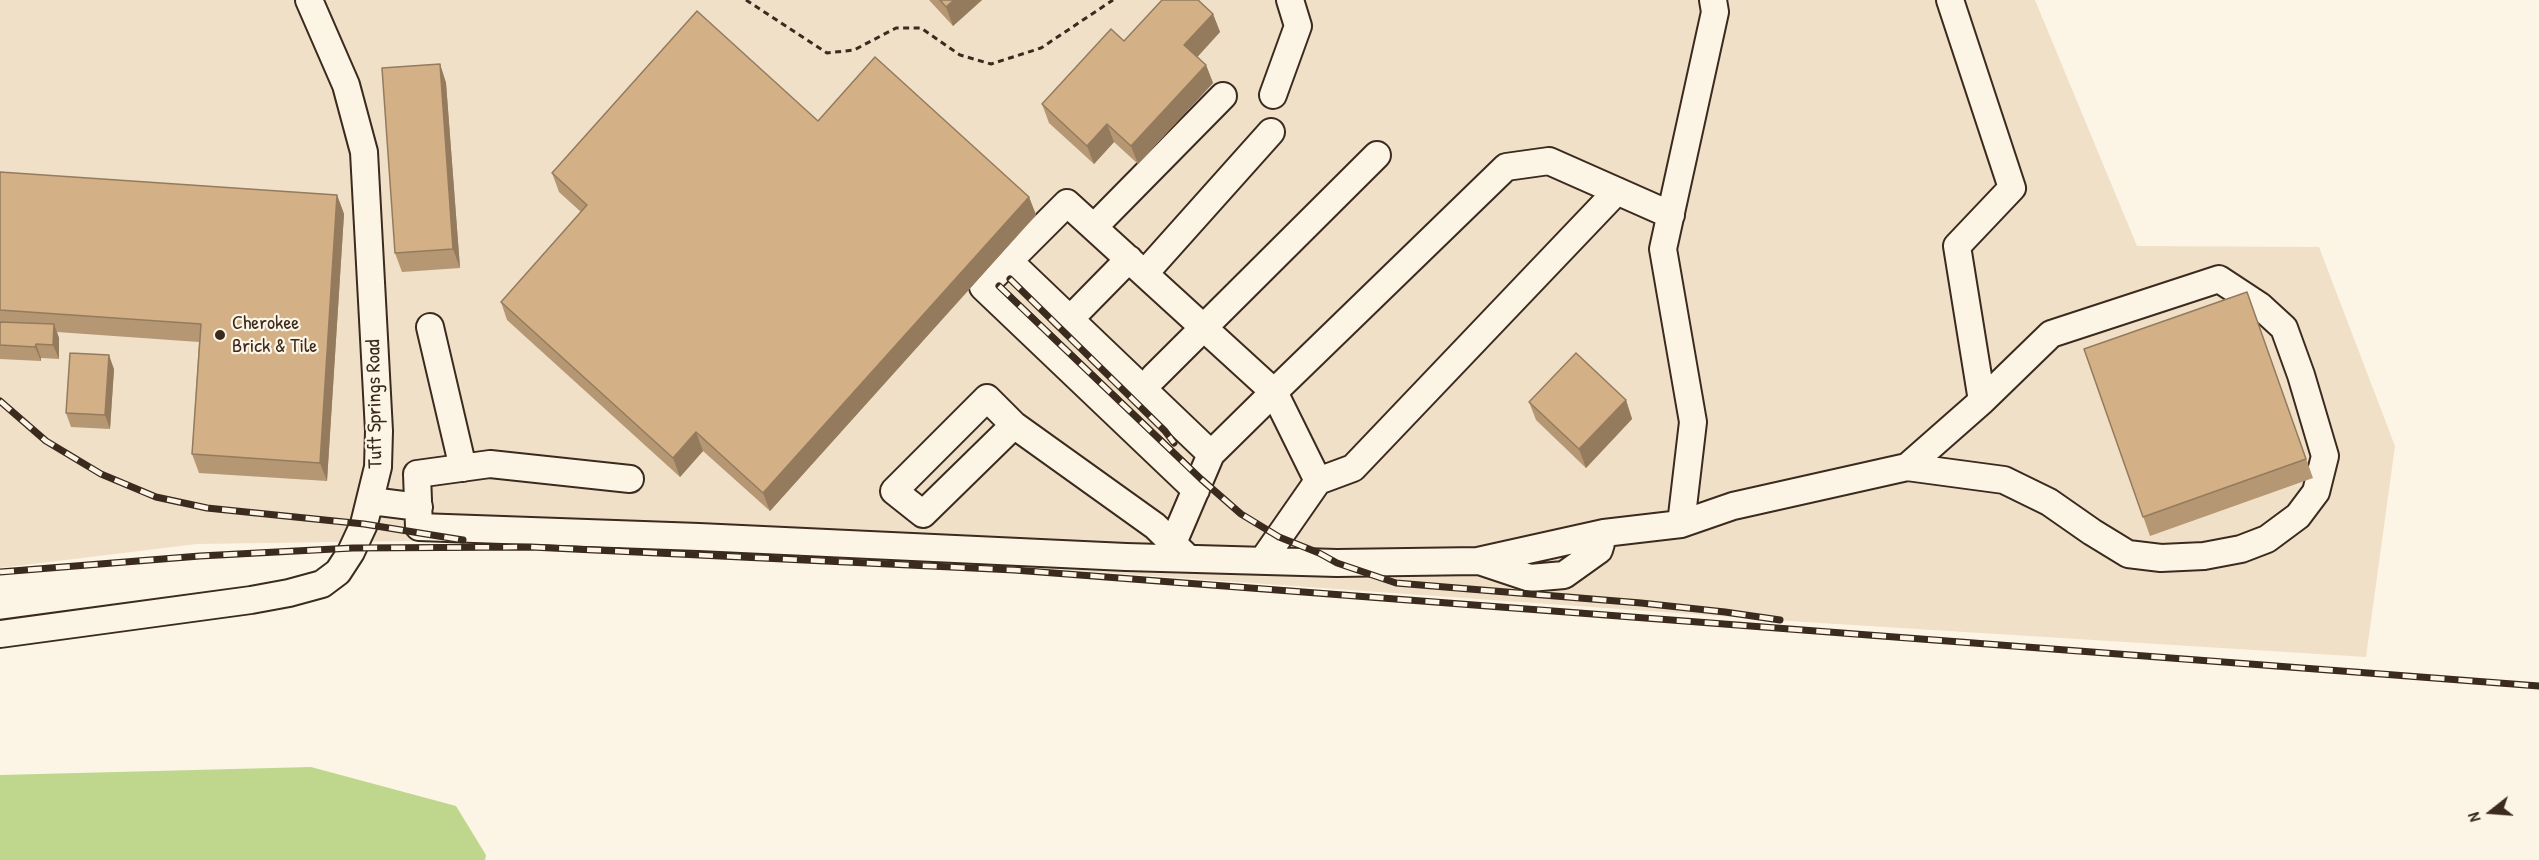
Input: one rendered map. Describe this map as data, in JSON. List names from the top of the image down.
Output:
{
  "streets": {
    "street": ["Tuft Springs Road"]
  },
  "places": ["Cherokee Brick & Tile"],
  "north": "left"
}
